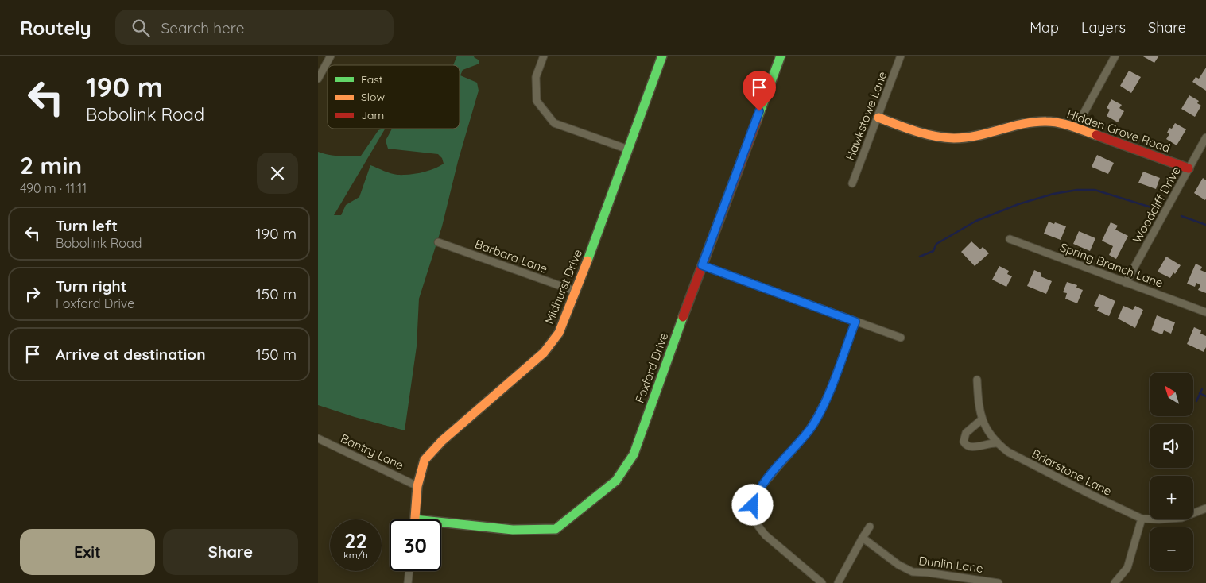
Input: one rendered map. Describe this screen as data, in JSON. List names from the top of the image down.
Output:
{
  "streets": {
    "street": [
      "Hawkstowe Lane",
      "Hidden Grove Road",
      "Woodcliff Drive",
      "Barbara Lane",
      "Spring Branch Lane",
      "Midhurst Drive",
      "Foxford Drive",
      "Bantry Lane",
      "Briarstone Lane",
      "Dunlin Lane"
    ]
  },
  "crossings": [
    ["Hawkstowe Lane", "Hidden Grove Road"],
    ["Hidden Grove Road", "Woodcliff Drive"],
    ["Woodcliff Drive", "Spring Branch Lane"],
    ["Barbara Lane", "Midhurst Drive"],
    ["Midhurst Drive", "Bantry Lane"]
  ],
  "legend": ["Fast", "Slow", "Jam"],
  "north": "top left",
  "page": {
    "header": "Routely",
    "search": "Search here",
    "nav": ["Map", "Layers", "Share"],
    "turn": ["190 m", "Bobolink Road"],
    "heading": ["2 min", "490 m · 11:11"],
    "list": [
      {
        "name": "Turn left",
        "note": "Bobolink Road",
        "value": "190 m"
      },
      {
        "name": "Turn right",
        "note": "Foxford Drive",
        "value": "150 m"
      },
      {
        "name": "Arrive at destination",
        "value": "150 m"
      }
    ],
    "map_buttons": ["+", "−"],
    "speed": "22 km/h",
    "limit": "30",
    "buttons": ["Exit", "Share"]
  }
}
